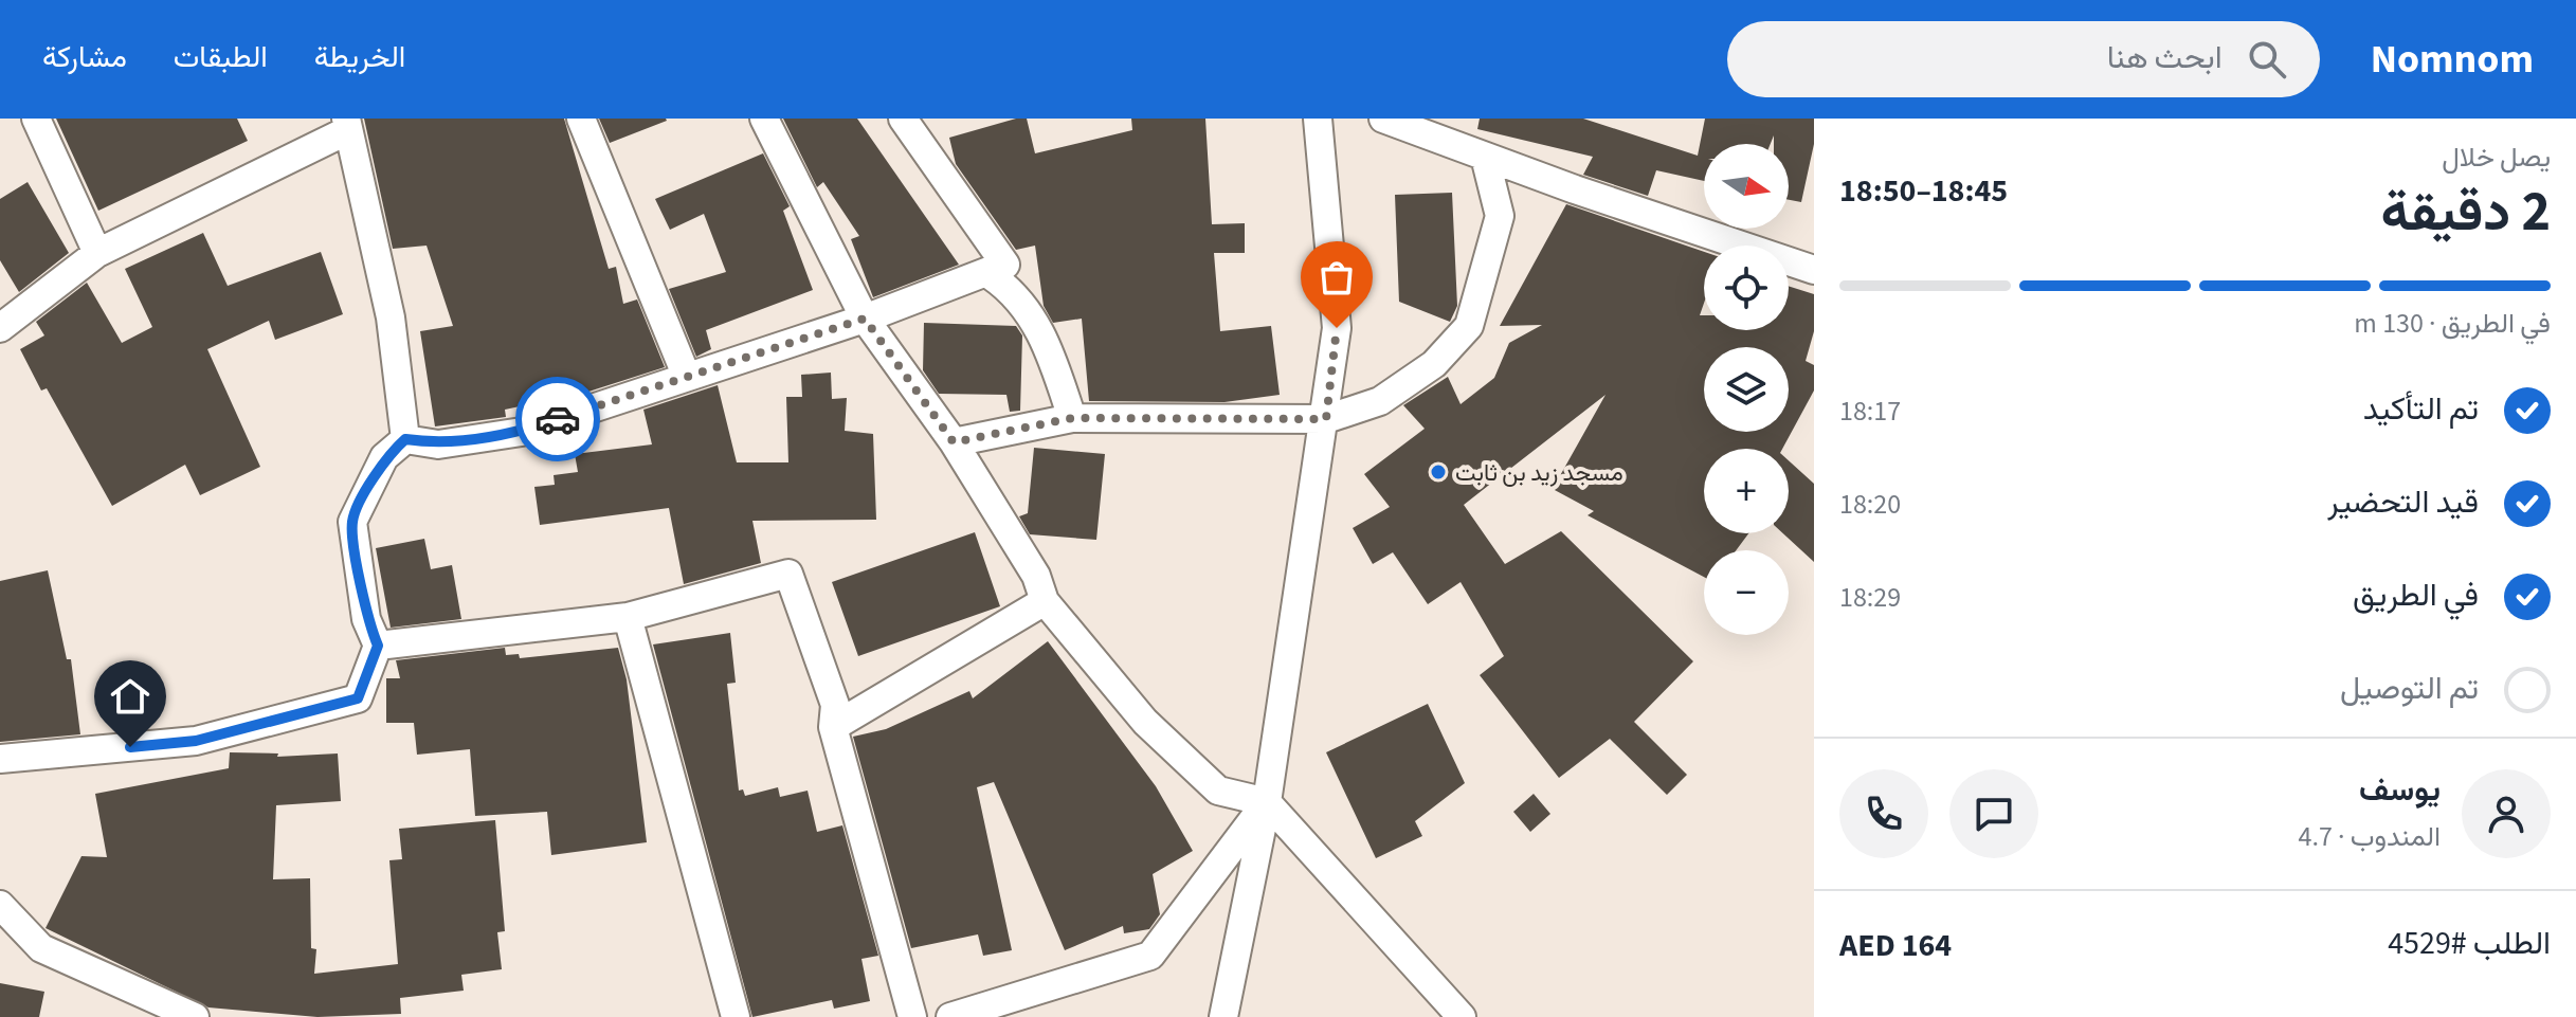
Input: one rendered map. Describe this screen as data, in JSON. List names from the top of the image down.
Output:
{
  "places": ["مسجد زيد بن ثابت"],
  "north": "right",
  "page": {
    "header": "Nomnom",
    "search": "ابحث هنا",
    "nav": ["الخريطة", "الطبقات", "مشاركة"],
    "heading": ["2 دقيقة", "يصل خلال", "18:45–18:50"],
    "panel": [
      "يوسف",
      "المندوب · 4.7",
      "الطلب #4529",
      "AED 164"
    ],
    "map_buttons": ["+", "−"],
    "bar": "في الطريق · 130 m",
    "list": [
      ["تم التأكيد", "18:17"],
      ["قيد التحضير", "18:20"],
      ["في الطريق", "18:29"],
      "تم التوصيل"
    ]
  }
}
